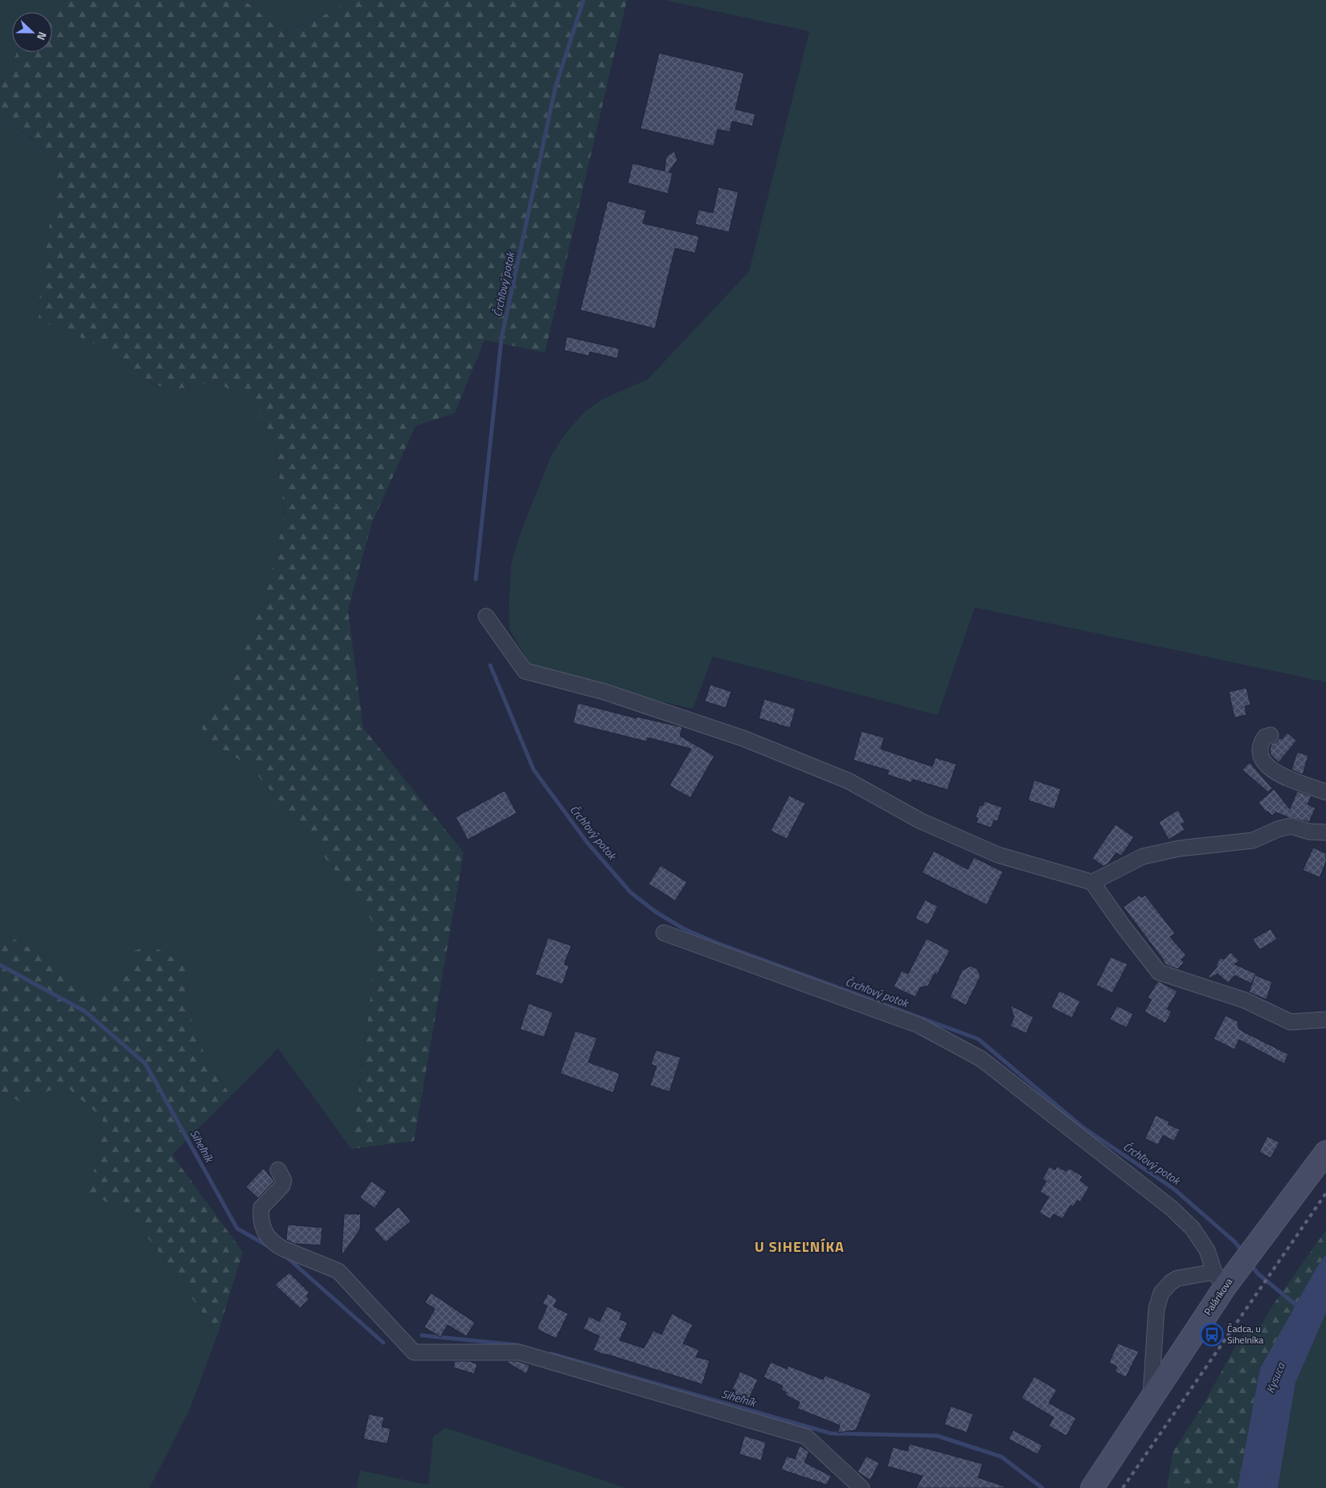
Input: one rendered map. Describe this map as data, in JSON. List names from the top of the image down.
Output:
{
  "streets": {
    "main road": ["Palárikova"]
  },
  "districts": ["U SIHEĽNÍKA"],
  "water": ["Črchľový potok", "Siheľník", "Kysuca"],
  "places": {
    "bus stop": ["Čadca, u Sihelníka"]
  },
  "north": "right"
}
